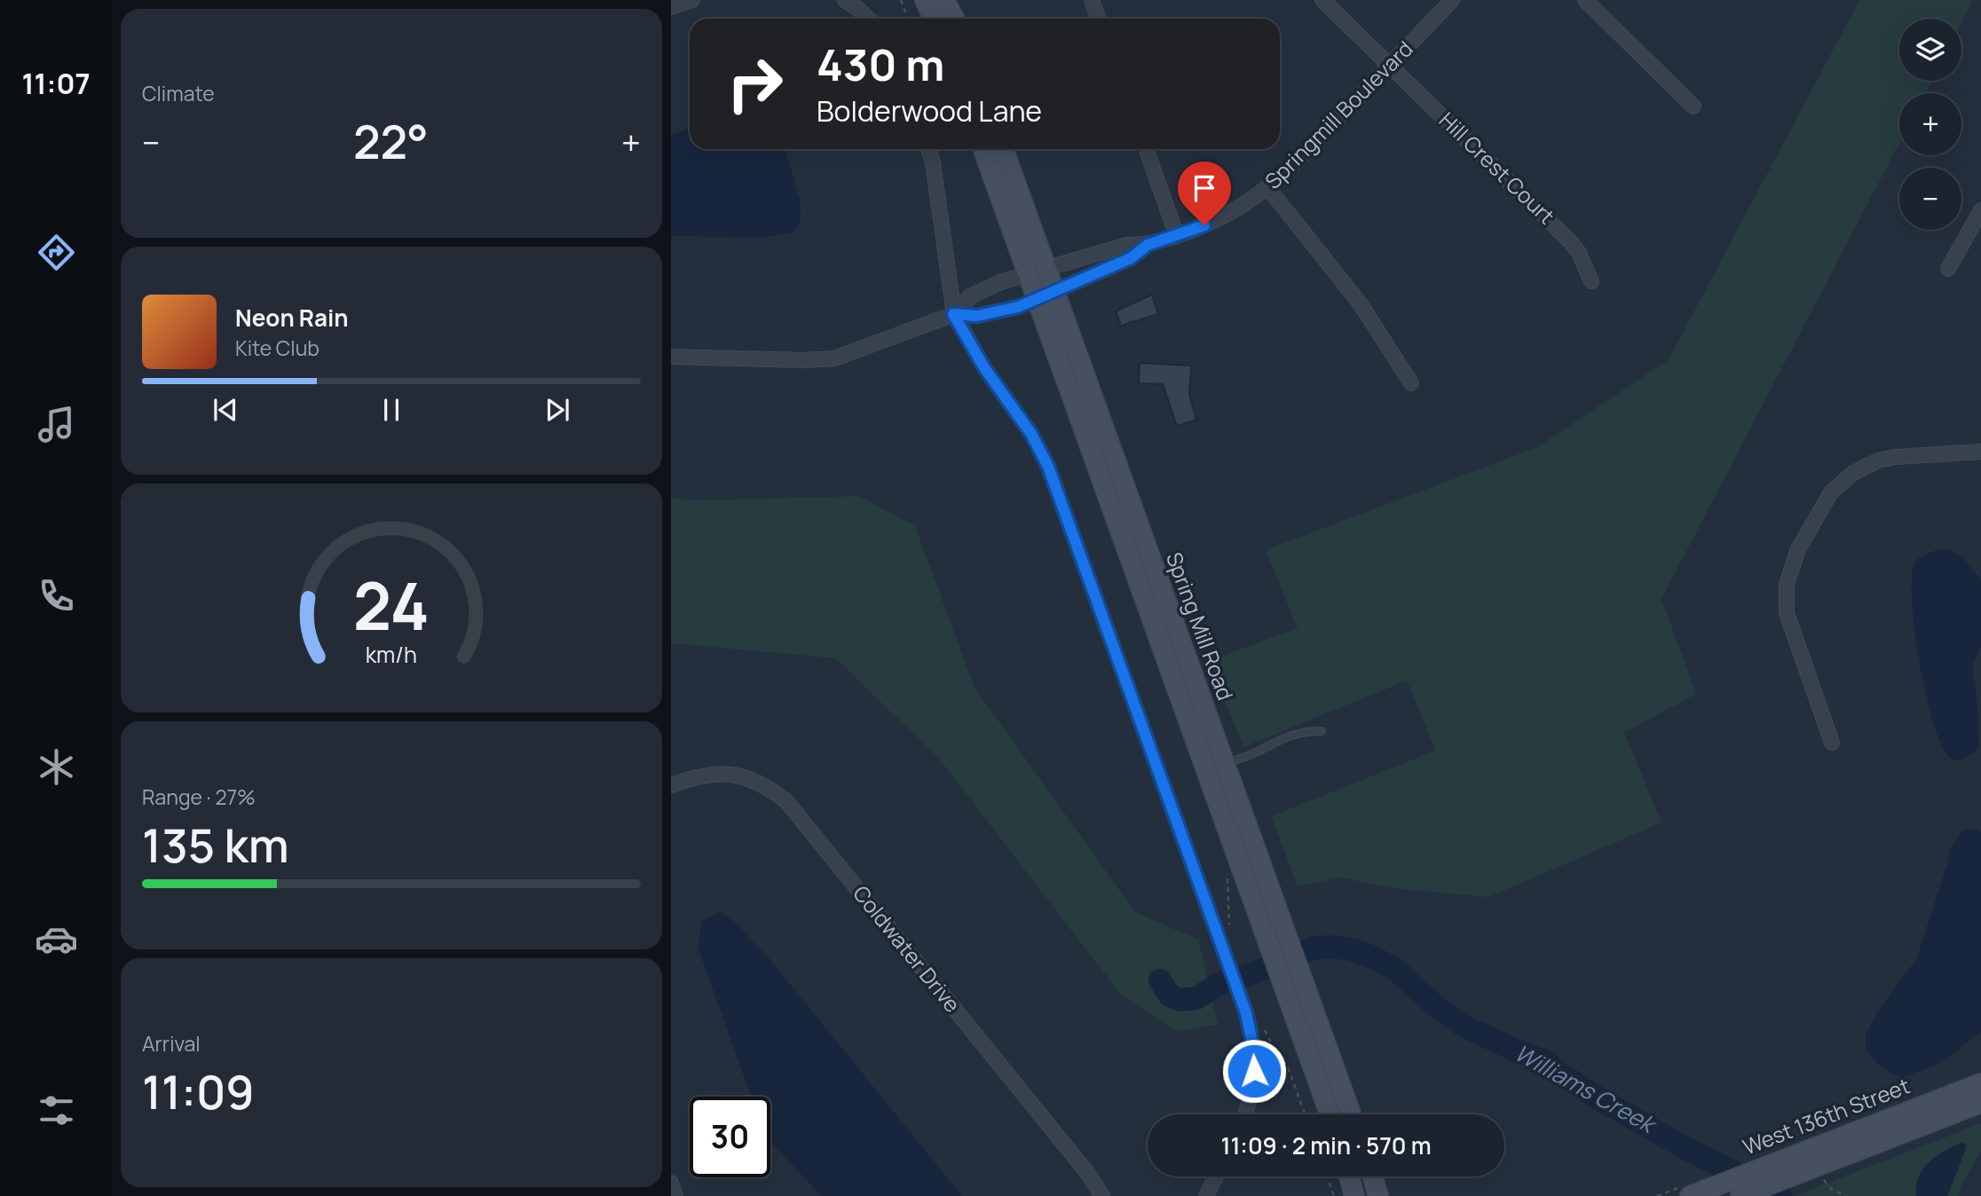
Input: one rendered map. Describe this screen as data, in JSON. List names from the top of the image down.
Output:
{
  "streets": {
    "street": [
      "Springmill Boulevard",
      "Hill Crest Court",
      "Spring Mill Road",
      "Coldwater Drive",
      "West 136th Street"
    ]
  },
  "crossings": [
    ["Springmill Boulevard", "Hill Crest Court"],
    ["Springmill Boulevard", "Spring Mill Road"]
  ],
  "water": ["Williams Creek"],
  "page": {
    "tabs": "11:07",
    "tile": [
      "Climate",
      ["Range · 27%", "135 km"],
      ["Arrival", "11:09"]
    ],
    "map_buttons": ["+", "−"],
    "turn": ["430 m", "Bolderwood Lane"],
    "heat": ["−", "22°", "+"],
    "song": ["Neon Rain", "Kite Club"],
    "limit": "30",
    "trip": "11:09 · 2 min · 570 m",
    "gauge": ["24", "km/h"]
  }
}
